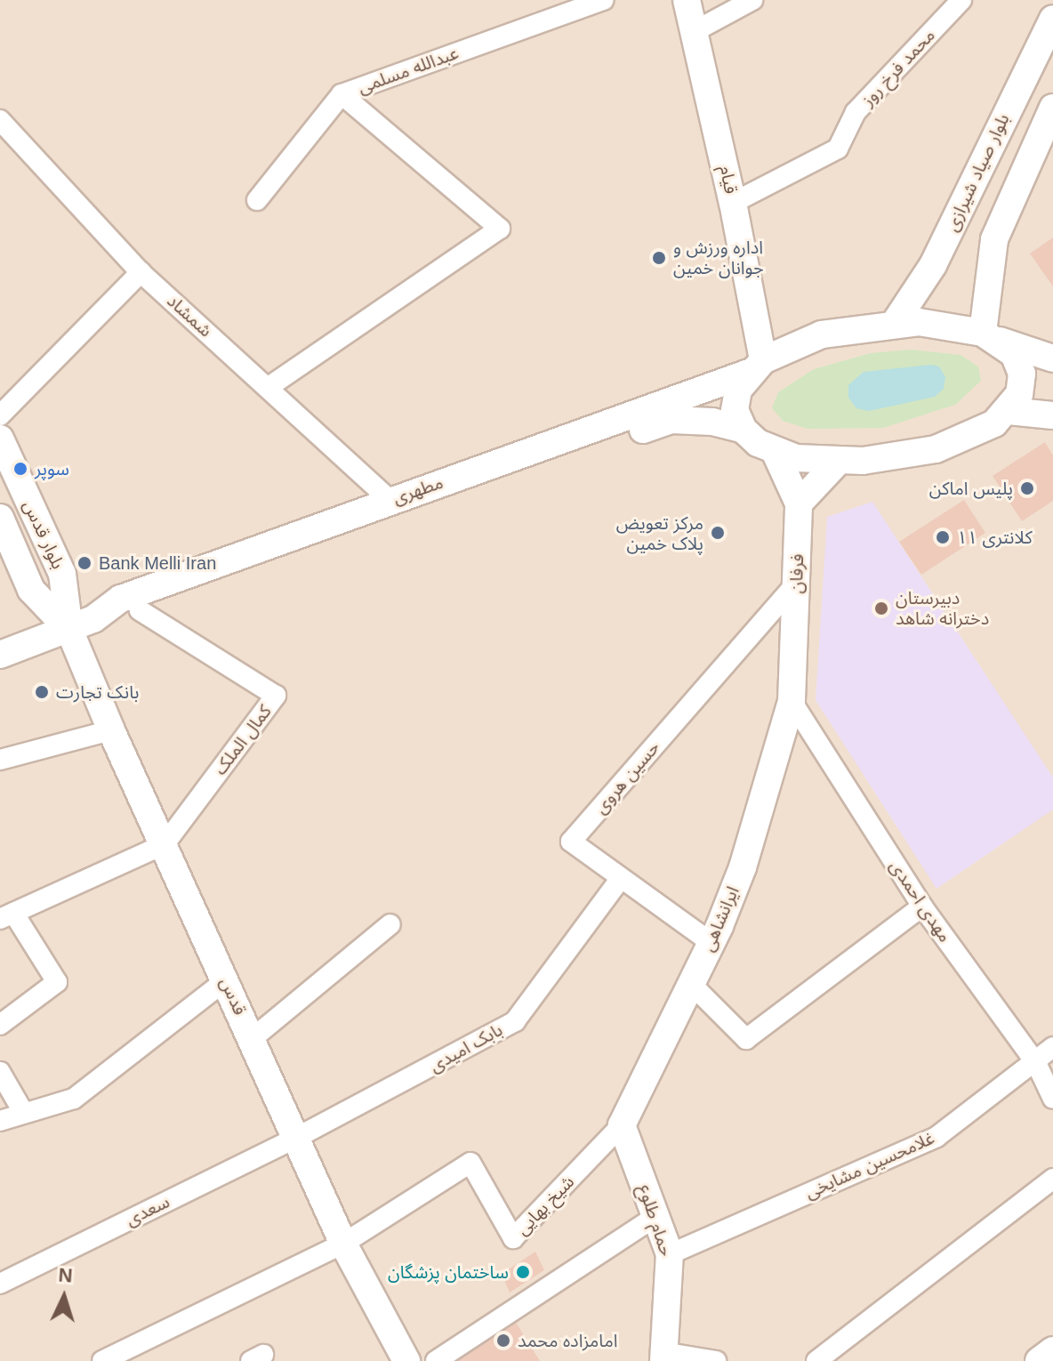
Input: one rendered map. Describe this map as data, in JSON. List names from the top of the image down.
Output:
{
  "streets": {
    "main road": [
      "بلوار صیاد شیرازی",
      "قیام",
      "مطهری",
      "بلوار قدس",
      "فرفان",
      "ایرانشاهی",
      "قدس",
      "حمام طلوع"
    ],
    "street": [
      "محمد فرخ روز",
      "عبدالله مسلمی",
      "شمشاد",
      "کمال الملک",
      "حسین هروی",
      "مهدی احمدی",
      "بابک امیدی",
      "غلامحسین مشایخی",
      "شیخ بهایی",
      "سعدی"
    ]
  },
  "crossings": [
    ["محمد فرخ روز", "قیام"],
    ["بلوار صیاد شیرازی", "مطهری"],
    ["قیام", "مطهری"],
    ["شمشاد", "مطهری"],
    ["مطهری", "بلوار قدس"],
    ["مطهری", "کمال الملک"],
    ["مطهری", "قدس"],
    ["بلوار قدس", "قدس"],
    ["فرفان", "حسین هروی"],
    ["فرفان", "مهدی احمدی"],
    ["فرفان", "ایرانشاهی"],
    ["کمال الملک", "قدس"],
    ["حسین هروی", "ایرانشاهی"],
    ["حسین هروی", "بابک امیدی"],
    ["مهدی احمدی", "ایرانشاهی"],
    ["مهدی احمدی", "غلامحسین مشایخی"],
    ["ایرانشاهی", "شیخ بهایی"],
    ["ایرانشاهی", "حمام طلوع"],
    ["قدس", "بابک امیدی"],
    ["قدس", "شیخ بهایی"],
    ["قدس", "سعدی"],
    ["بابک امیدی", "سعدی"],
    ["غلامحسین مشایخی", "حمام طلوع"],
    ["شیخ بهایی", "حمام طلوع"]
  ],
  "places": [
    "اداره ورزش و جوانان خمین",
    "سوپر",
    "پلیس اماکن",
    "مرکز تعویض پلاک خمین",
    "کلانتری ۱۱",
    "Bank Melli Iran",
    "دبیرستان دخترانه شاهد",
    "بانک تجارت",
    "ساختمان پزشگان",
    "امامزاده محمد"
  ],
  "north": "top"
}
